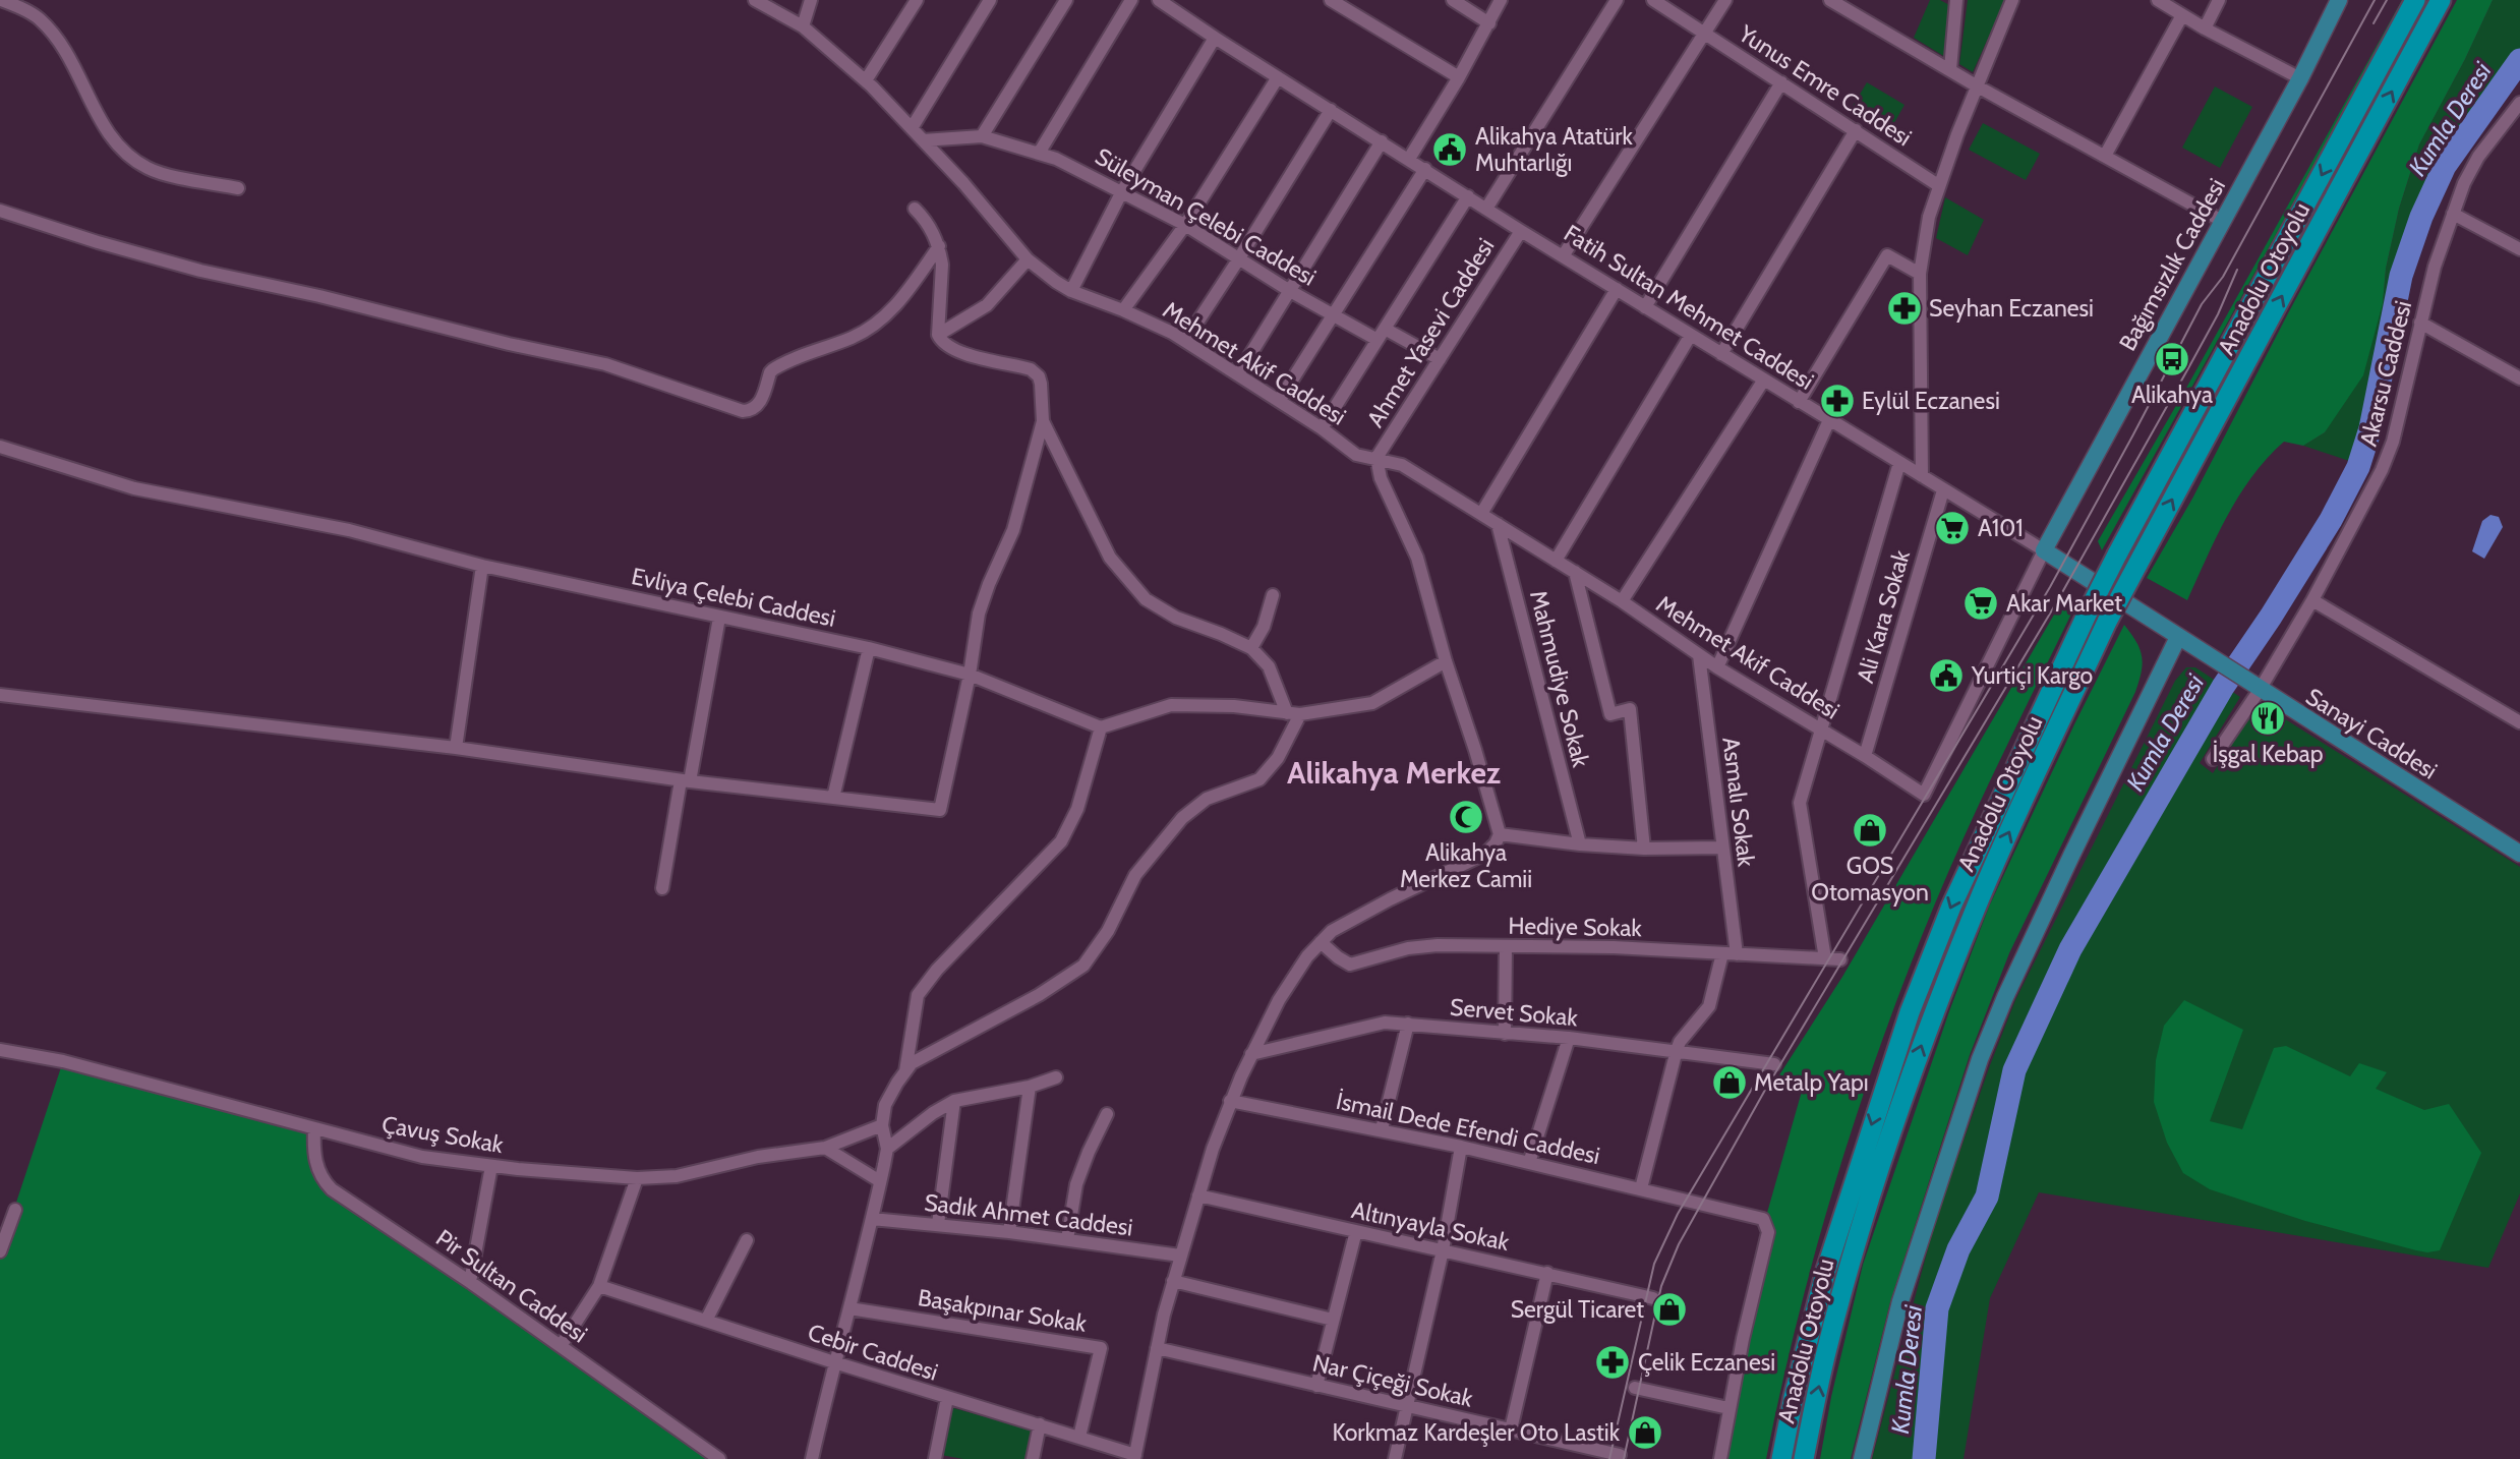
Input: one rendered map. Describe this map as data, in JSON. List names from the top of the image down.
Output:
{
  "streets": {
    "highway": ["Anadolu Otoyolu"],
    "main road": ["Bağımsızlık Caddesi", "Fatih Sultan Mehmet Caddesi", "Sanayi Caddesi"],
    "street": [
      "Yunus Emre Caddesi",
      "Süleyman Çelebi Caddesi",
      "Ahmet Yasevi Caddesi",
      "Mehmet Akif Caddesi",
      "Akarsu Caddesi",
      "Evliya Çelebi Caddesi",
      "Ali Kara Sokak",
      "Mahmudiye Sokak",
      "Asmalı Sokak",
      "Hediye Sokak",
      "Servet Sokak",
      "İsmail Dede Efendi Caddesi",
      "Çavuş Sokak",
      "Sadık Ahmet Caddesi",
      "Altınyayla Sokak",
      "Pir Sultan Caddesi",
      "Başakpınar Sokak",
      "Cebir Caddesi",
      "Nar Çiçeği Sokak"
    ]
  },
  "crossings": [
    ["Süleyman Çelebi Caddesi", "Ahmet Yasevi Caddesi"],
    ["Süleyman Çelebi Caddesi", "Mehmet Akif Caddesi"],
    ["Bağımsızlık Caddesi", "Fatih Sultan Mehmet Caddesi"],
    ["Bağımsızlık Caddesi", "Mehmet Akif Caddesi"],
    ["Fatih Sultan Mehmet Caddesi", "Ahmet Yasevi Caddesi"],
    ["Fatih Sultan Mehmet Caddesi", "Mehmet Akif Caddesi"],
    ["Fatih Sultan Mehmet Caddesi", "Ali Kara Sokak"],
    ["Fatih Sultan Mehmet Caddesi", "Sanayi Caddesi"],
    ["Ahmet Yasevi Caddesi", "Mehmet Akif Caddesi"],
    ["Mehmet Akif Caddesi", "Ali Kara Sokak"],
    ["Mehmet Akif Caddesi", "Mahmudiye Sokak"],
    ["Mehmet Akif Caddesi", "Asmalı Sokak"],
    ["Akarsu Caddesi", "Sanayi Caddesi"],
    ["Asmalı Sokak", "Hediye Sokak"],
    ["Çavuş Sokak", "Pir Sultan Caddesi"],
    ["Başakpınar Sokak", "Cebir Caddesi"]
  ],
  "districts": ["Alikahya Merkez"],
  "water": ["Kumla Deresi"],
  "places": {
    "public building": ["Alikahya Atatürk Muhtarlığı", "Yurtiçi Kargo"],
    "pharmacy": ["Seyhan Eczanesi", "Eylül Eczanesi", "Çelik Eczanesi"],
    "bus stop": ["Alikahya"],
    "supermarket": ["A101", "Akar Market"],
    "restaurant": ["İşgal Kebap"],
    "mosque": ["Alikahya Merkez Camii"],
    "shop": [
      "GOS Otomasyon",
      "Metalp Yapı",
      "Sergül Ticaret",
      "Korkmaz Kardeşler Oto Lastik"
    ]
  }
}
